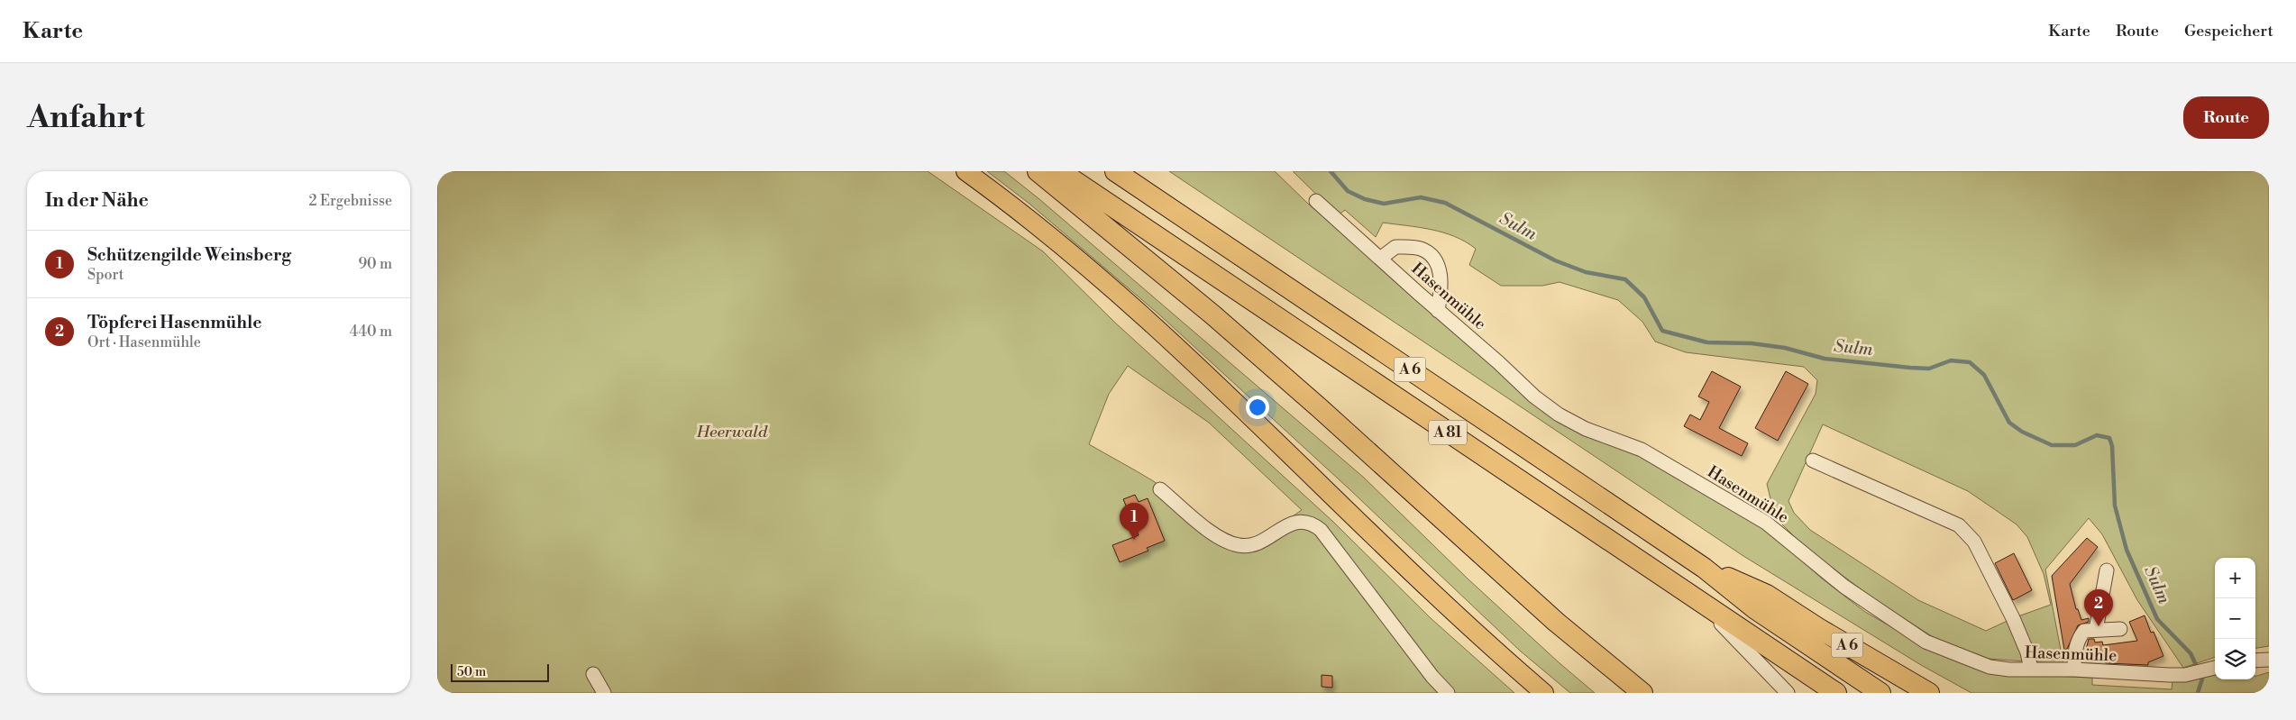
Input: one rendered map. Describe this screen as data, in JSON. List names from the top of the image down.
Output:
{
  "streets": {
    "highway": ["A 6", "A 81"],
    "street": ["Hasenmühle"]
  },
  "water": ["Sulm"],
  "parks": ["Heerwald"],
  "scale_bar": "50 m",
  "page": {
    "header": "Karte",
    "nav": ["Karte", "Route", "Gespeichert"],
    "buttons": "Route",
    "title": "Anfahrt",
    "heading": ["In der Nähe", "2 Ergebnisse"],
    "list": [
      {
        "mark": "1",
        "name": "Schützengilde Weinsberg",
        "note": "Sport",
        "value": "90 m"
      },
      {
        "mark": "2",
        "name": "Töpferei Hasenmühle",
        "note": "Ort · Hasenmühle",
        "value": "440 m"
      }
    ],
    "pins": ["1", "2"],
    "map_buttons": ["+", "−"],
    "scale": "50 m"
  }
}
